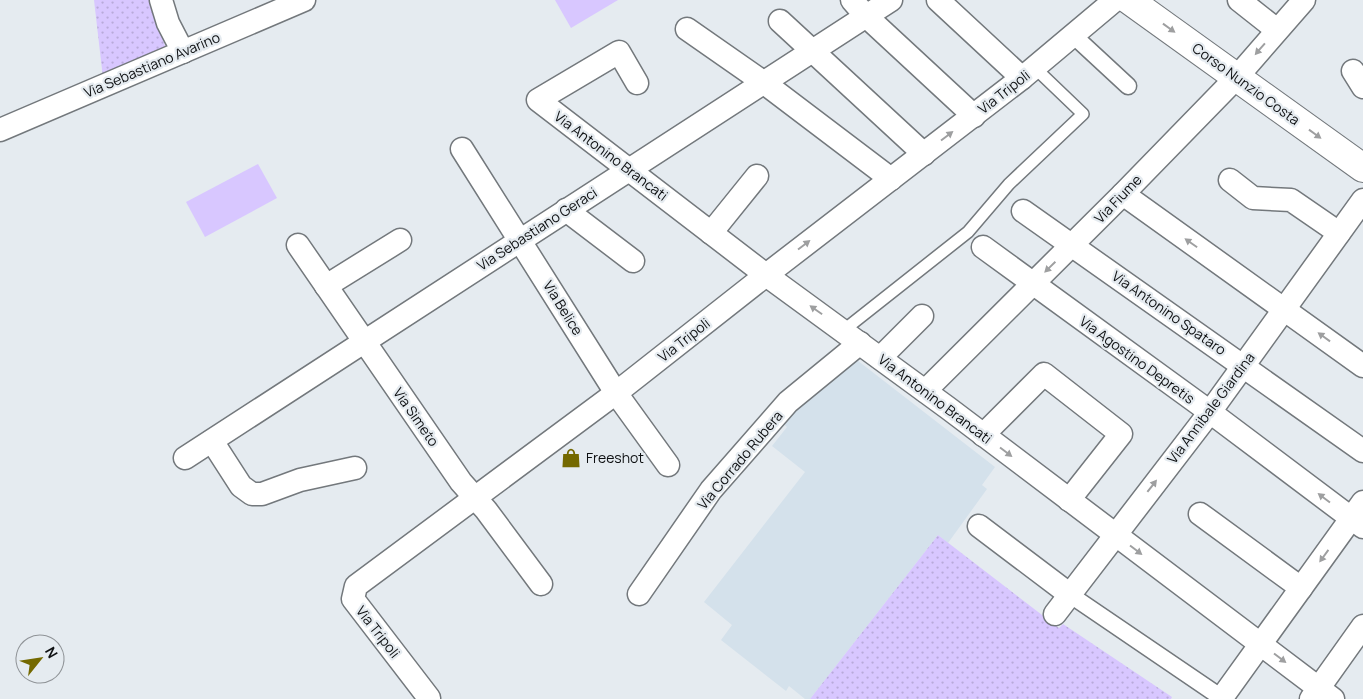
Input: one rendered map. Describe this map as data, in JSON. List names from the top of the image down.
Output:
{
  "streets": {
    "street": [
      "Via Sebastiano Avarino",
      "Corso Nunzio Costa",
      "Via Tripoli",
      "Via Antonino Brancati",
      "Via Fiume",
      "Via Sebastiano Geraci",
      "Via Belice",
      "Via Antonino Spataro",
      "Via Agostino Depretis",
      "Via Annibale Giardina",
      "Via Simeto",
      "Via Corrado Rubera"
    ]
  },
  "crossings": [
    ["Corso Nunzio Costa", "Via Fiume"],
    ["Via Tripoli", "Via Antonino Brancati"],
    ["Via Tripoli", "Via Belice"],
    ["Via Tripoli", "Via Simeto"],
    ["Via Antonino Brancati", "Via Fiume"],
    ["Via Antonino Brancati", "Via Sebastiano Geraci"],
    ["Via Antonino Brancati", "Via Annibale Giardina"],
    ["Via Antonino Brancati", "Via Corrado Rubera"],
    ["Via Fiume", "Via Antonino Spataro"],
    ["Via Fiume", "Via Agostino Depretis"],
    ["Via Sebastiano Geraci", "Via Belice"],
    ["Via Sebastiano Geraci", "Via Simeto"],
    ["Via Antonino Spataro", "Via Annibale Giardina"],
    ["Via Agostino Depretis", "Via Annibale Giardina"]
  ],
  "places": {
    "shop": ["Freeshot"]
  },
  "north": "top right"
}
